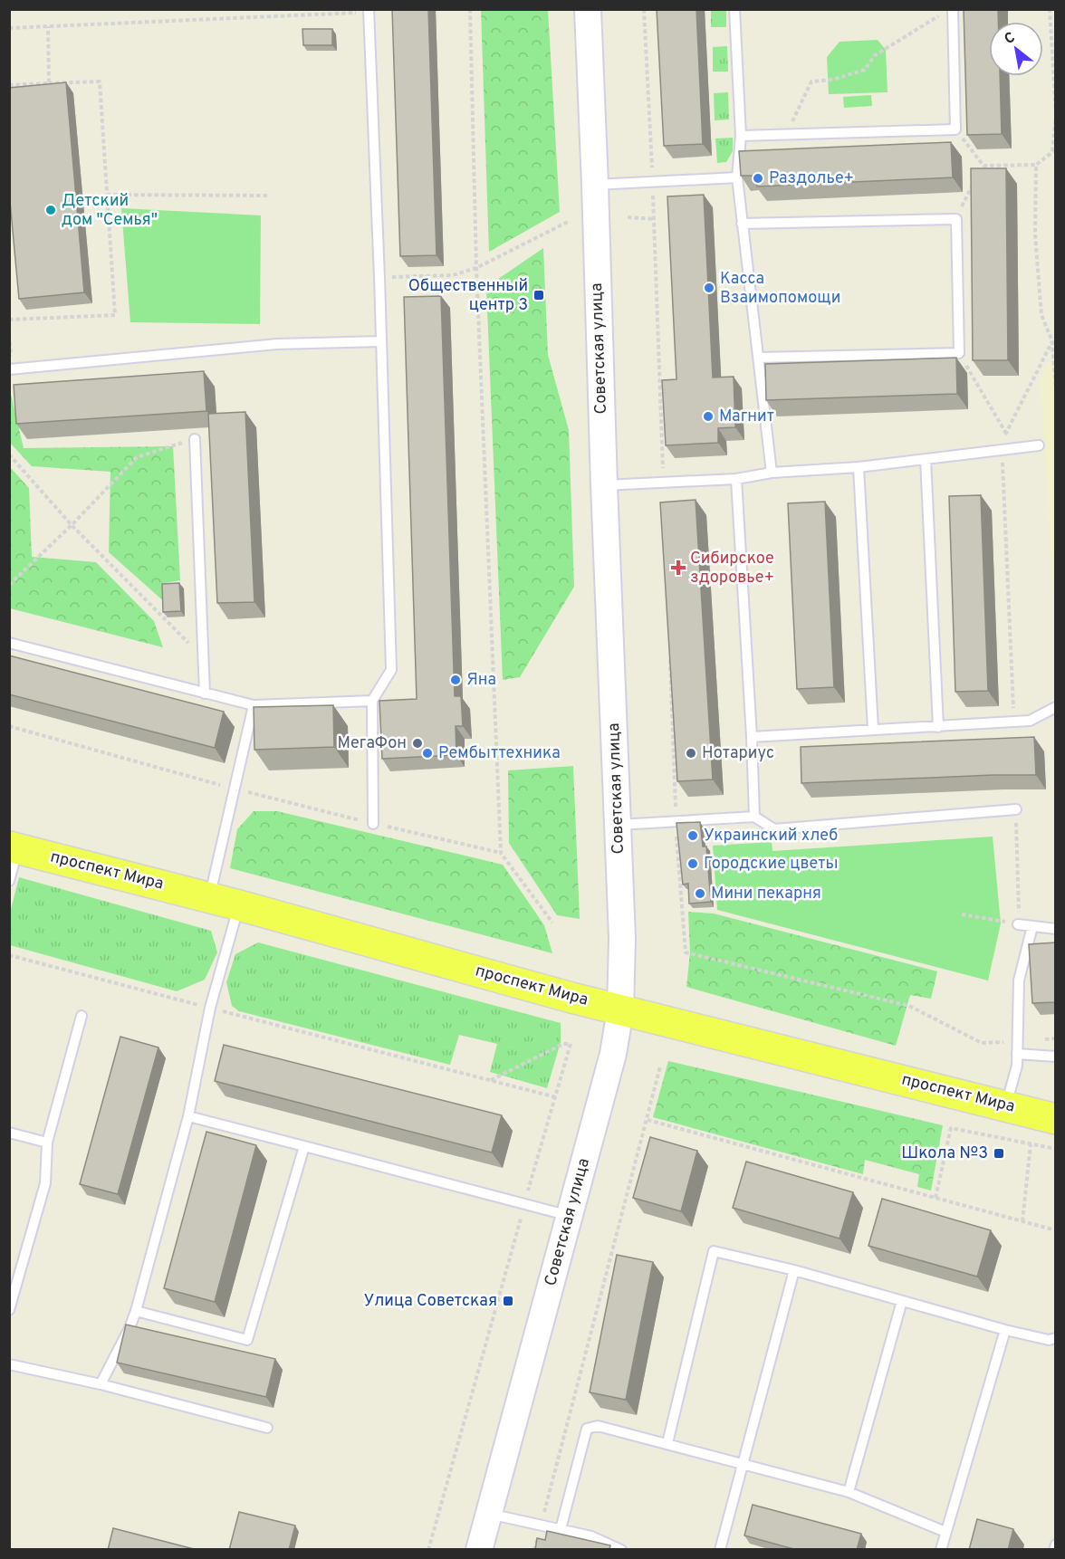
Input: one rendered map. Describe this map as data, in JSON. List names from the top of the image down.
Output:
{
  "streets": {
    "main road": ["Советская улица", "проспект Мира"]
  },
  "crossings": [
    ["Советская улица", "проспект Мира"]
  ],
  "places": {
    "other": [
      "Раздолье+",
      "Детский дом \"Семья\"",
      "Касса Взаимопомощи",
      "Магнит",
      "Яна",
      "МегаФон",
      "Рембыттехника",
      "Нотариус",
      "Украинский хлеб",
      "Городские цветы",
      "Мини пекарня"
    ],
    "transit": ["Общественный центр 3", "Школа №3", "Улица Советская"],
    "health": ["Сибирское здоровье+"]
  },
  "north": "top left"
}
